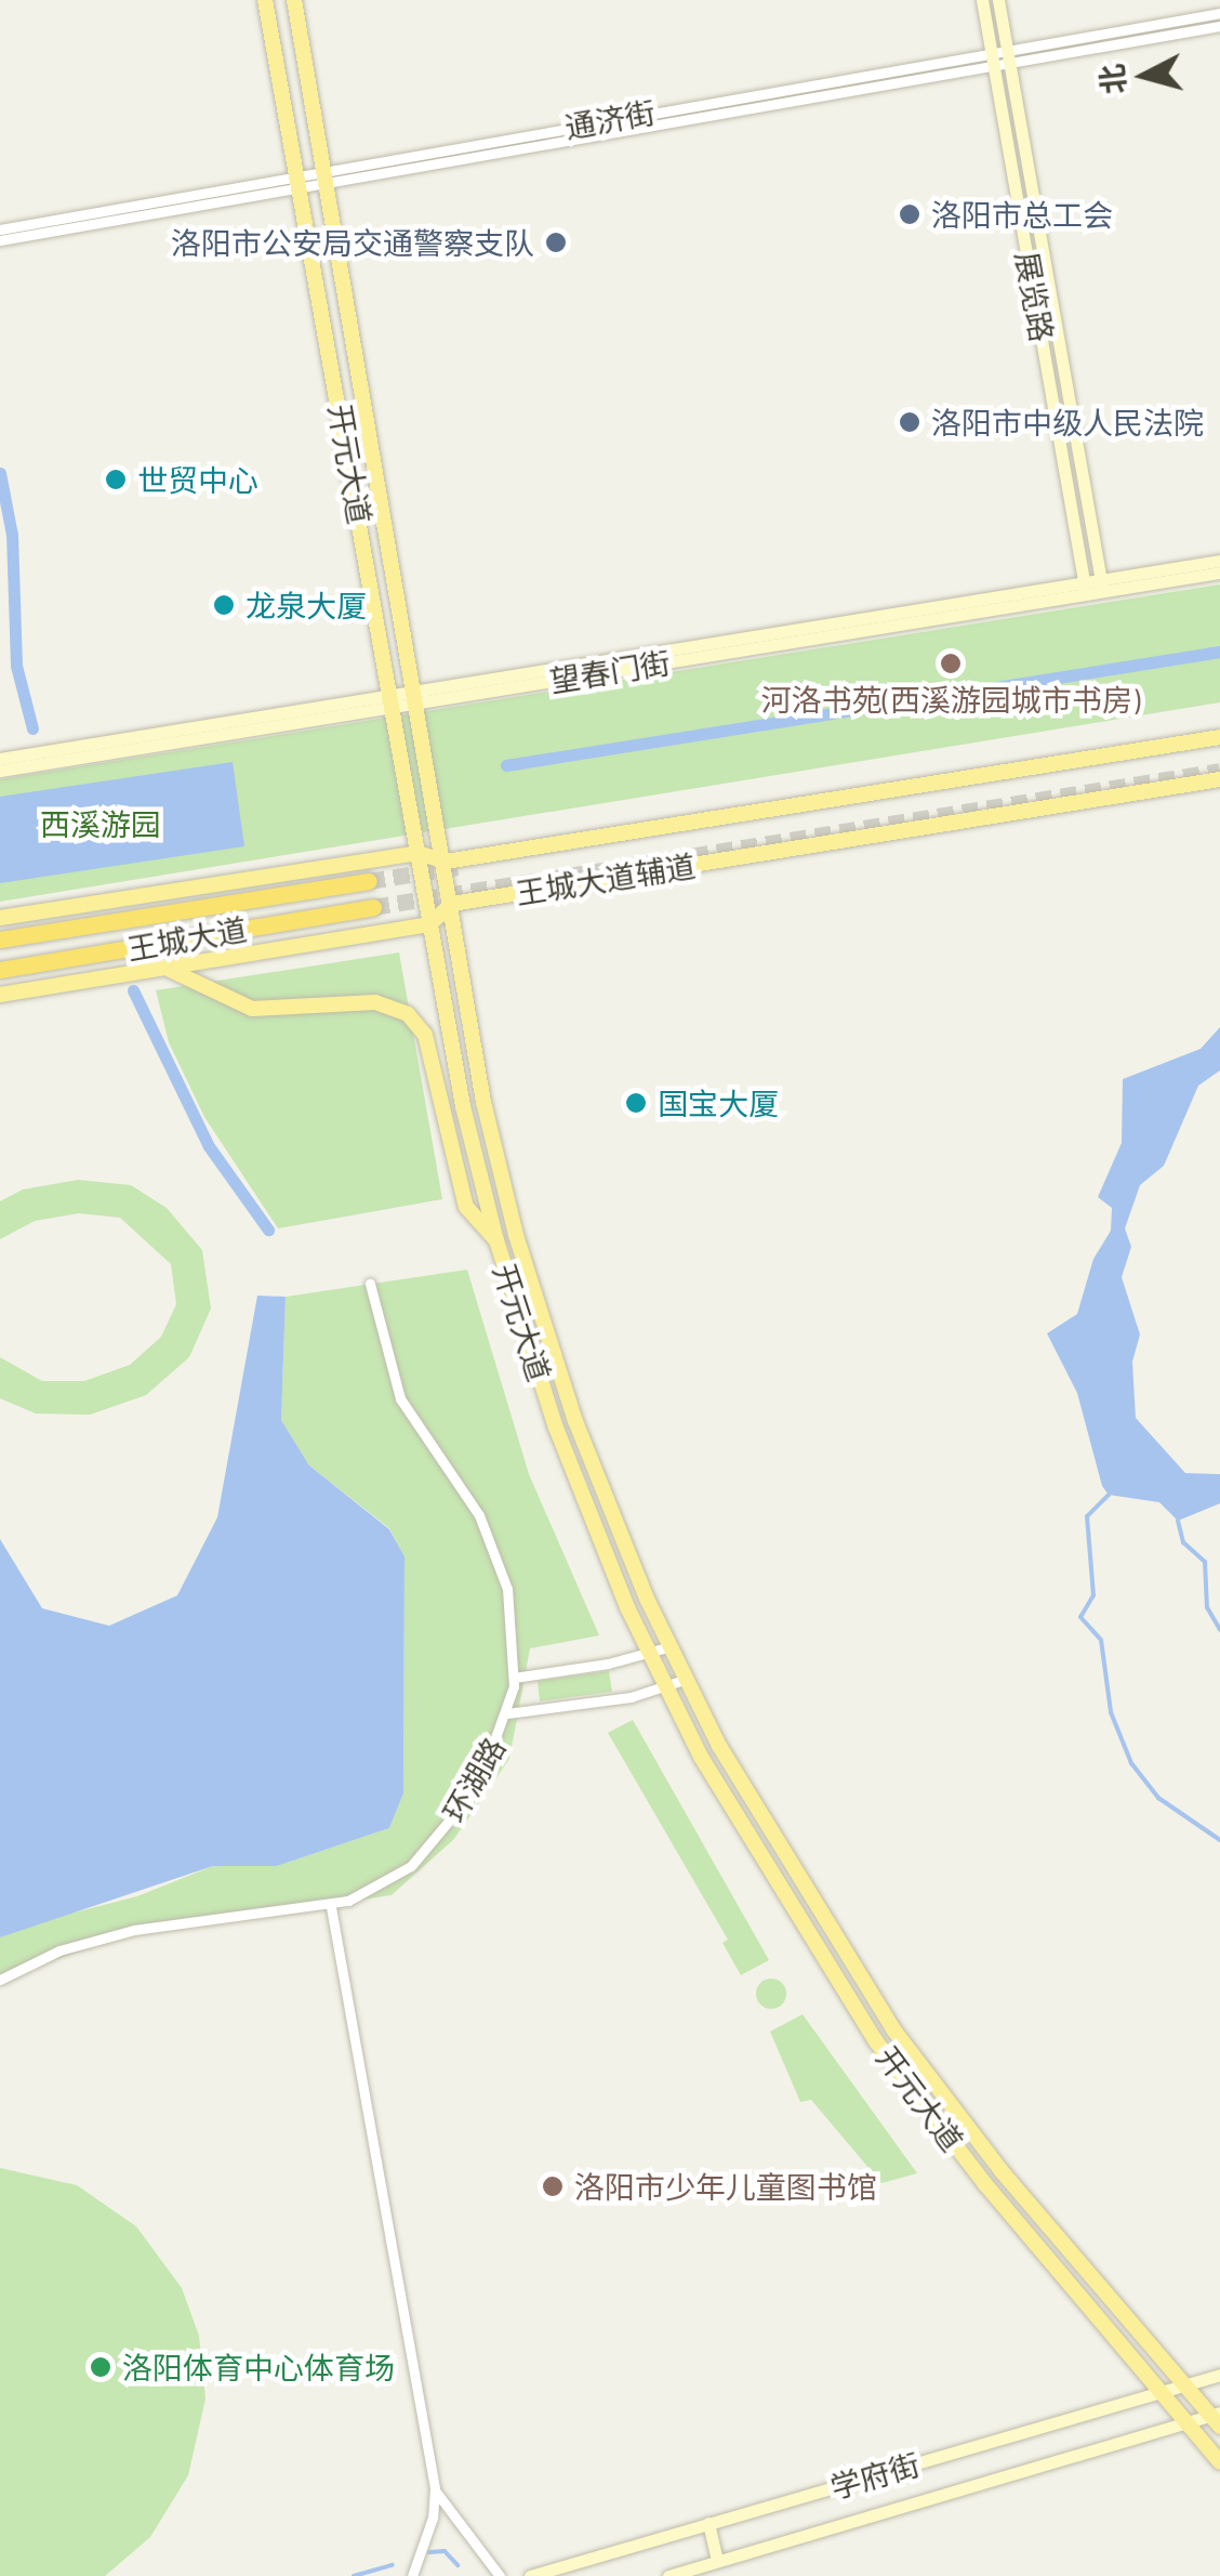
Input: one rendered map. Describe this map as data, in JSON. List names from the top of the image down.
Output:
{
  "streets": {
    "highway": ["王城大道"],
    "main road": ["开元大道", "王城大道辅道"],
    "street": [
      "通济街",
      "展览路",
      "望春门街",
      "环湖路",
      "学府街"
    ]
  },
  "crossings": [
    ["通济街", "展览路"],
    ["通济街", "开元大道"],
    ["展览路", "望春门街"],
    ["开元大道", "望春门街"],
    ["开元大道", "王城大道辅道"],
    ["开元大道", "学府街"]
  ],
  "parks": ["西溪游园"],
  "places": [
    "洛阳市总工会",
    "洛阳市公安局交通警察支队",
    "洛阳市中级人民法院",
    "世贸中心",
    "龙泉大厦",
    "河洛书苑(西溪游园城市书房)",
    "国宝大厦",
    "洛阳市少年儿童图书馆",
    "洛阳体育中心体育场"
  ],
  "north": "left"
}
